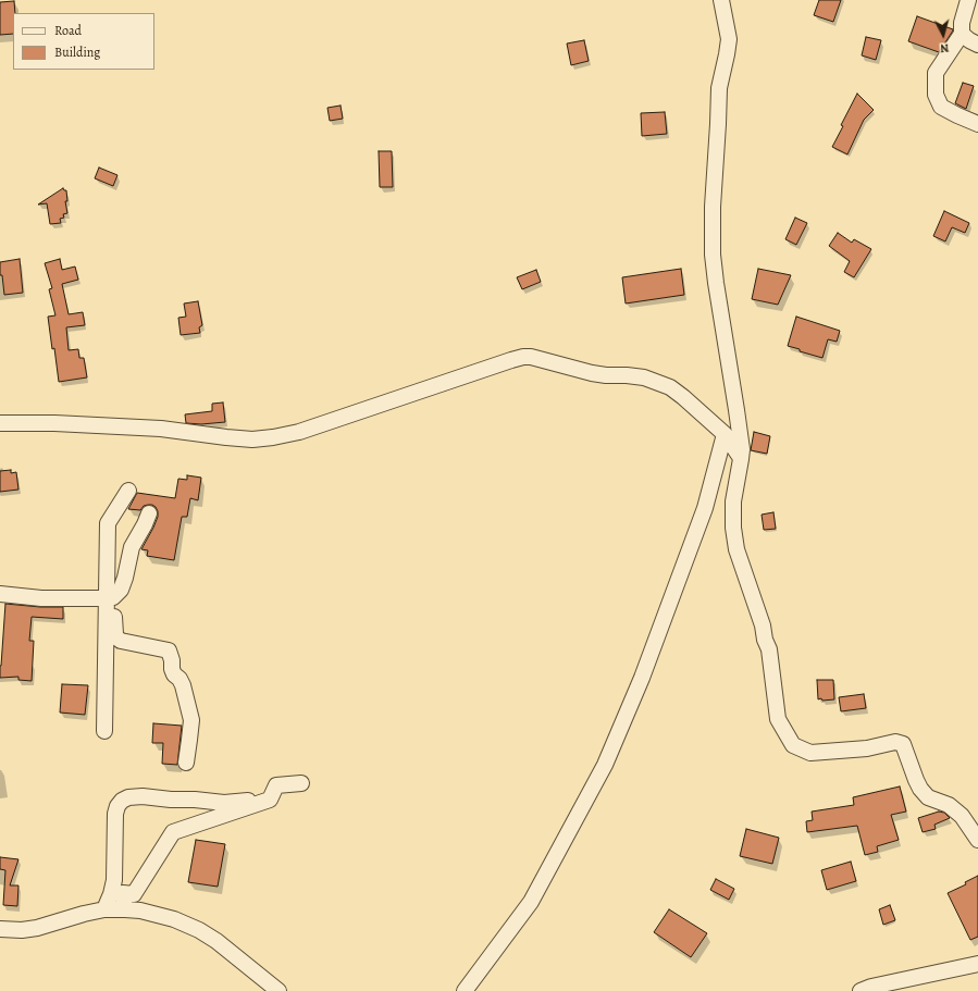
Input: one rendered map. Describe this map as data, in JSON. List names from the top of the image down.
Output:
{
  "legend": ["Road", "Building"],
  "north": "bottom"
}
